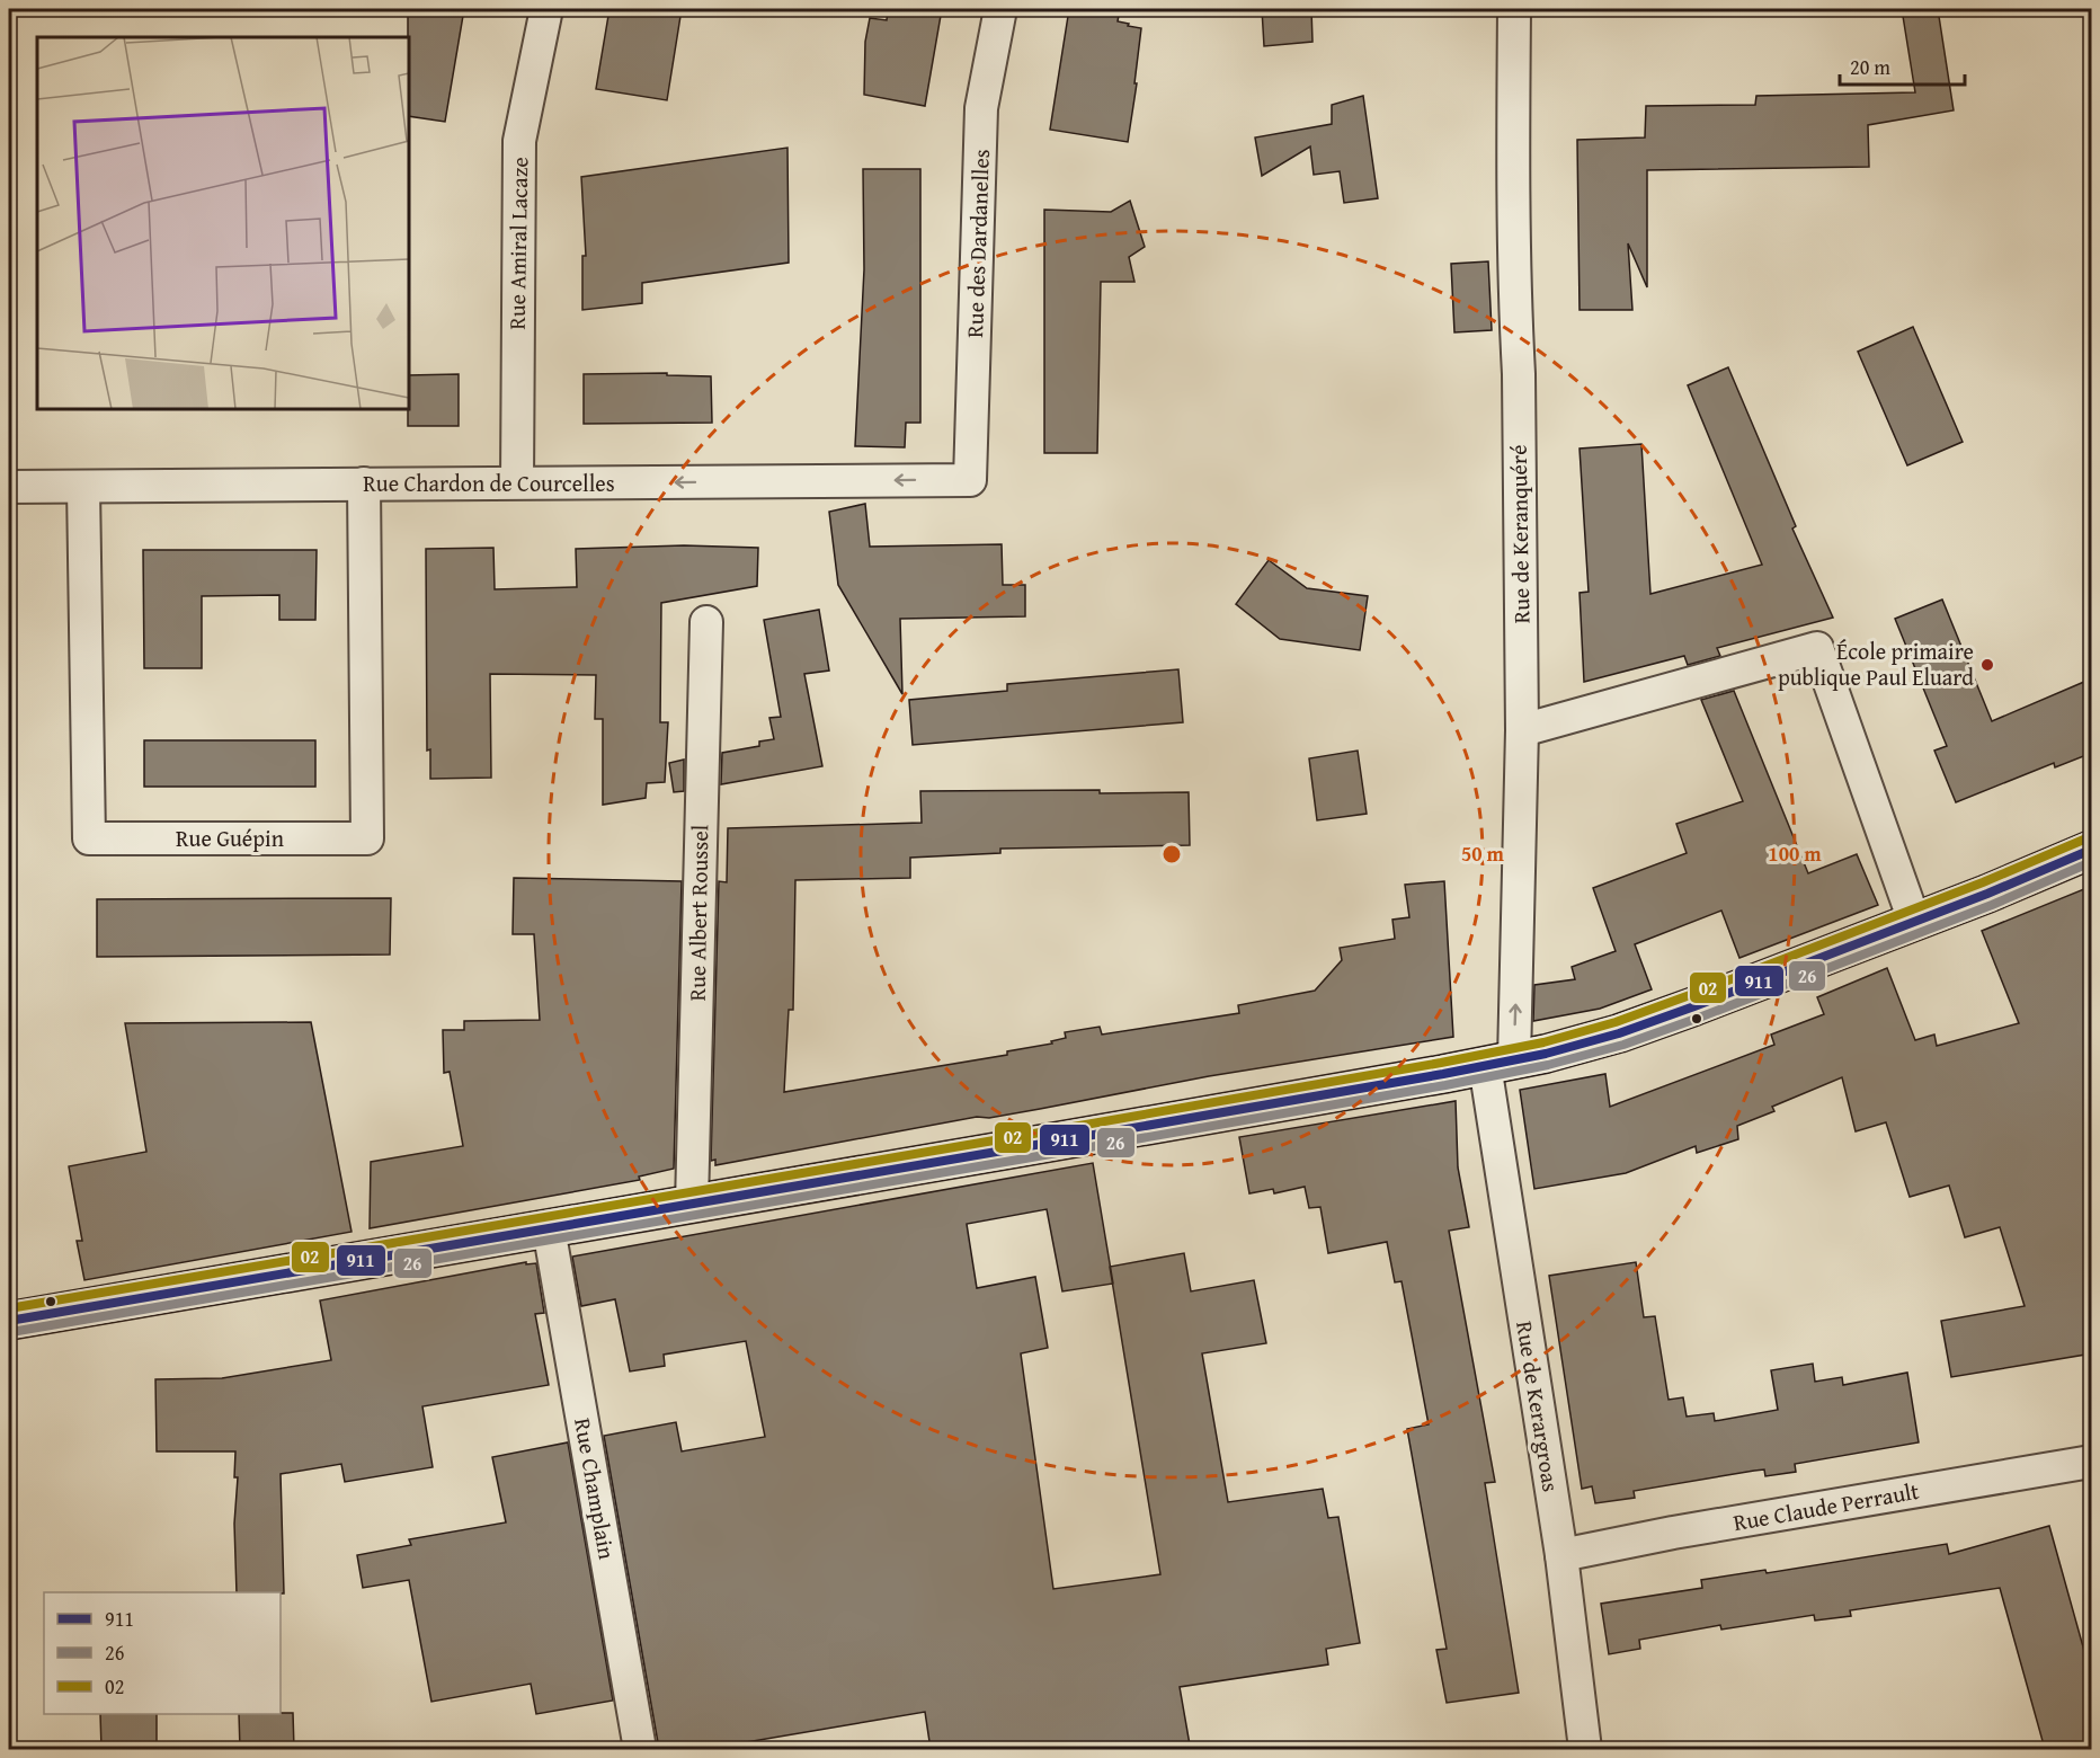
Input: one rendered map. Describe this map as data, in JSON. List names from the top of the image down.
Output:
{
  "streets": {
    "street": [
      "Rue Amiral Lacaze",
      "Rue des Dardanelles",
      "Rue Chardon de Courcelles",
      "Rue de Keranquéré",
      "Rue Guépin",
      "Rue Albert Roussel",
      "Rue de Kerargroas",
      "Rue Champlain",
      "Rue Claude Perrault"
    ]
  },
  "crossings": [
    ["Rue Amiral Lacaze", "Rue Chardon de Courcelles"],
    ["Rue des Dardanelles", "Rue Chardon de Courcelles"],
    ["Rue Chardon de Courcelles", "Rue Guépin"],
    ["Rue de Keranquéré", "Rue de Kerargroas"],
    ["Rue de Kerargroas", "Rue Claude Perrault"]
  ],
  "one_way": ["Rue Chardon de Courcelles"],
  "places": ["École primaire publique Paul Eluard"],
  "lines": ["transit line 02", "transit line 911", "transit line 26"],
  "legend": ["911", "26", "02"],
  "scale_bar": "20 m",
  "rings": ["50 m", "100 m"]
}
